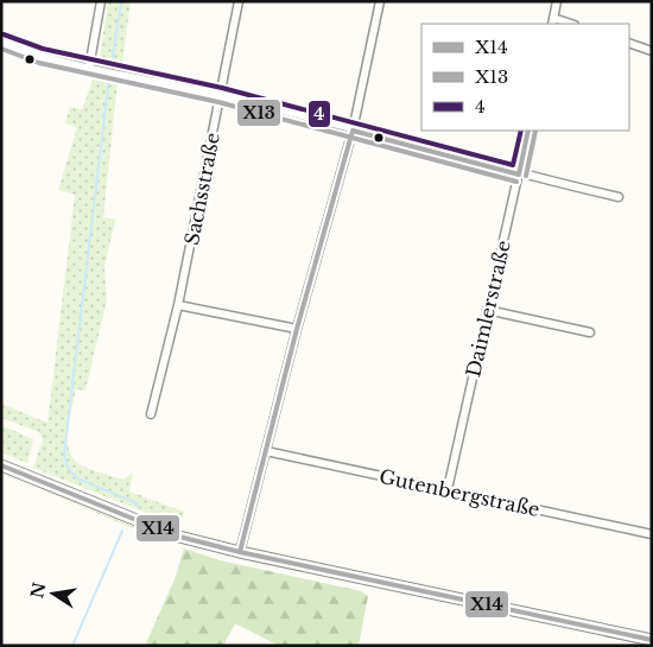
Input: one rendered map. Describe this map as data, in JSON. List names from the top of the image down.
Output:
{
  "streets": {
    "street": ["Sachsstraße", "Daimlerstraße", "Gutenbergstraße"]
  },
  "crossings": [
    ["Daimlerstraße", "Gutenbergstraße"]
  ],
  "lines": ["transit line 4", "transit line X13", "transit line X14"],
  "legend": ["X14", "X13", "4"],
  "north": "left"
}
